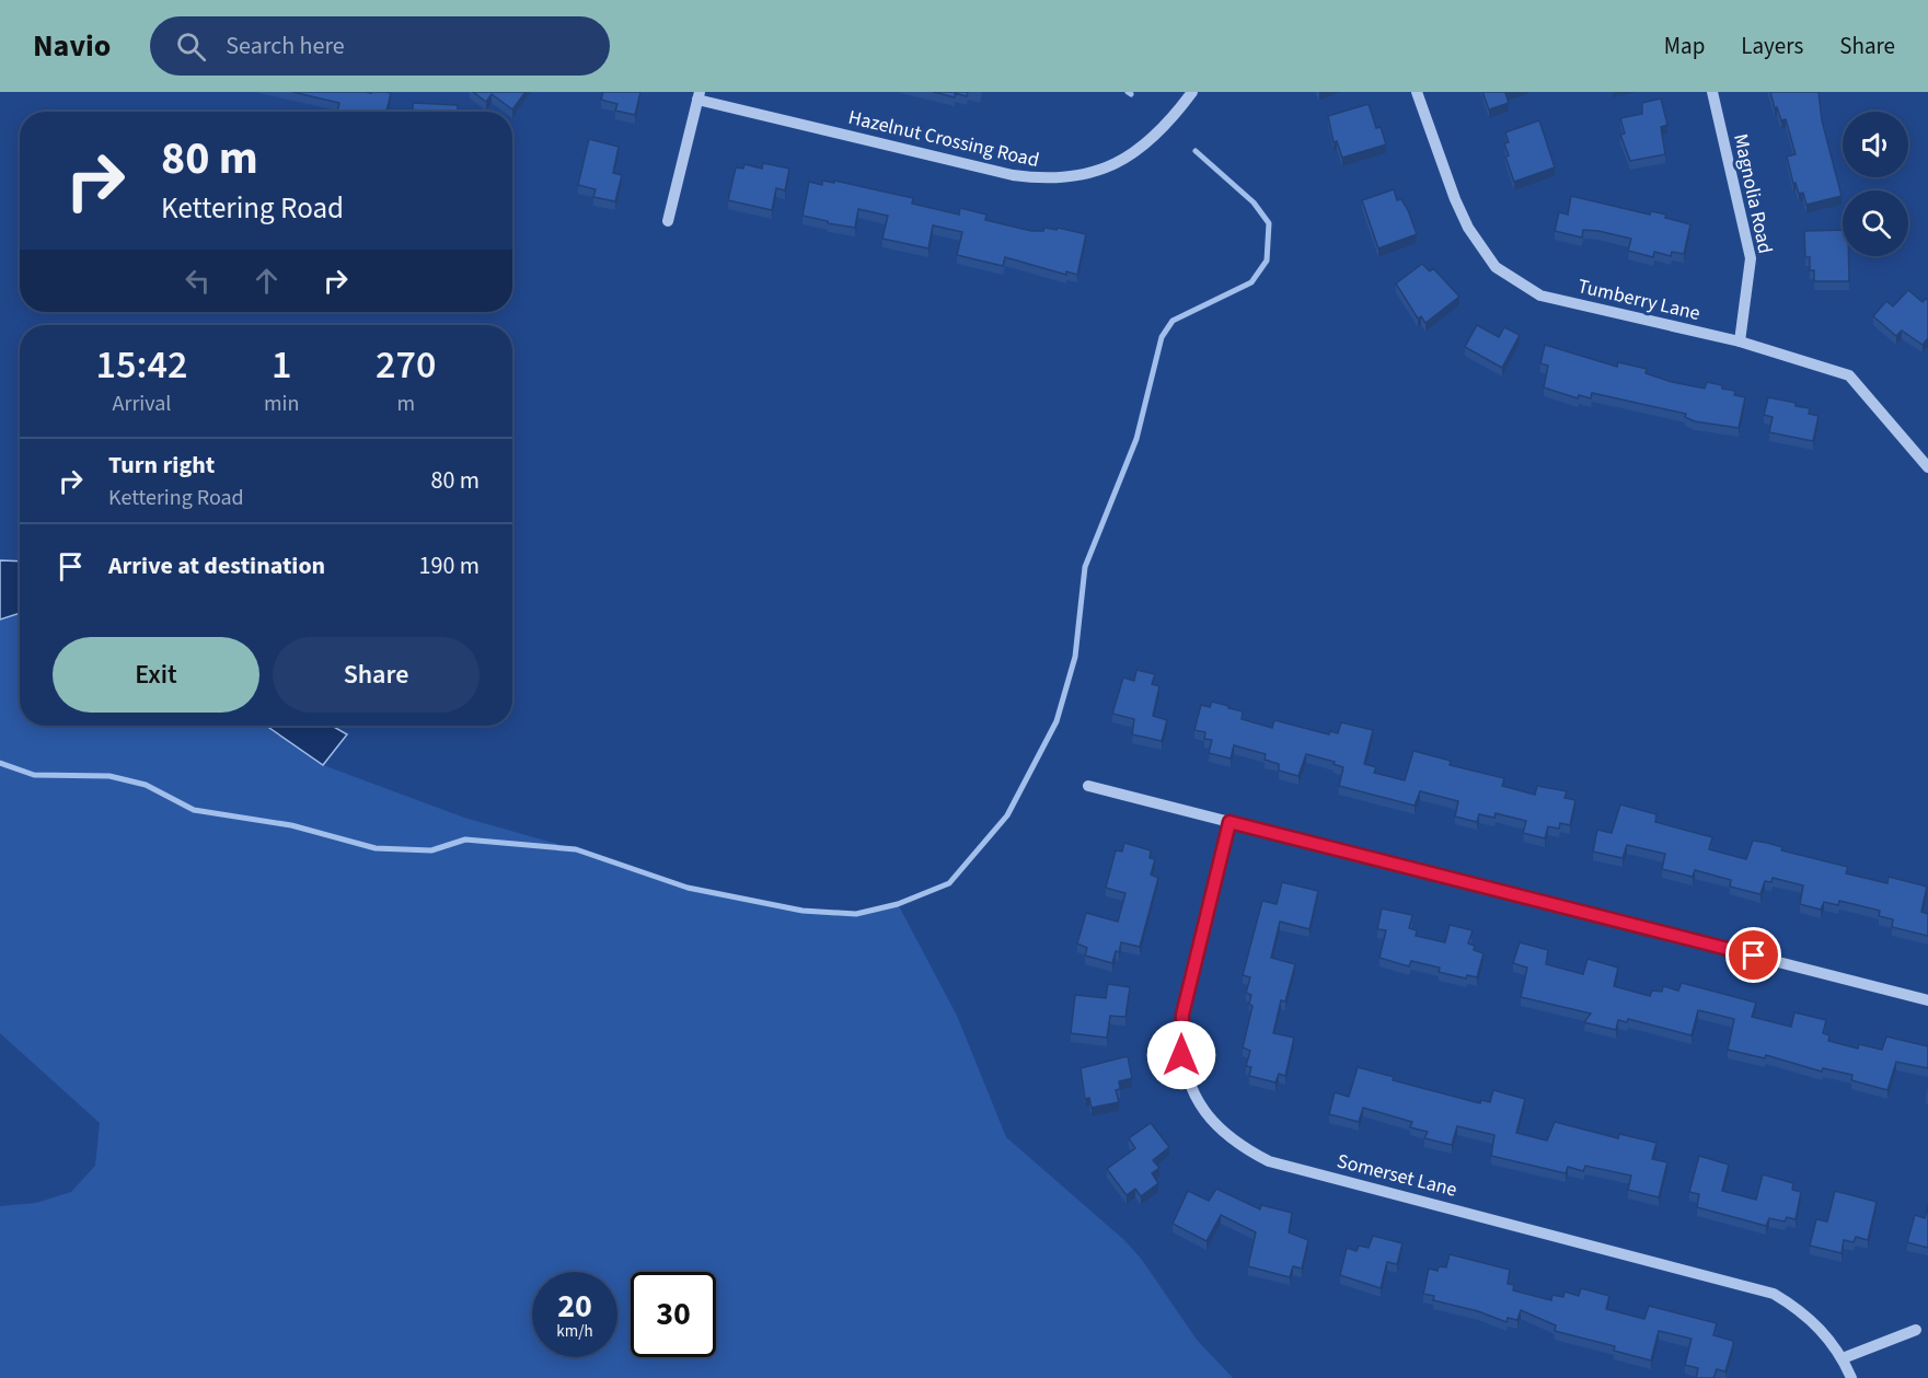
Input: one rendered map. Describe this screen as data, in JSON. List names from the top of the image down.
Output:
{
  "streets": {
    "street": [
      "Hazelnut Crossing Road",
      "Magnolia Road",
      "Tumberry Lane",
      "Somerset Lane"
    ]
  },
  "crossings": [
    ["Magnolia Road", "Tumberry Lane"]
  ],
  "page": {
    "header": "Navio",
    "search": "Search here",
    "nav": ["Map", "Layers", "Share"],
    "turn": ["80 m", "Kettering Road"],
    "eta": [
      "15:42",
      "Arrival",
      "1",
      "min",
      "270",
      "m"
    ],
    "list": [
      {
        "name": "Turn right",
        "note": "Kettering Road",
        "value": "80 m"
      },
      {
        "name": "Arrive at destination",
        "value": "190 m"
      }
    ],
    "buttons": ["Exit", "Share"],
    "speed": "20 km/h",
    "limit": "30"
  }
}
